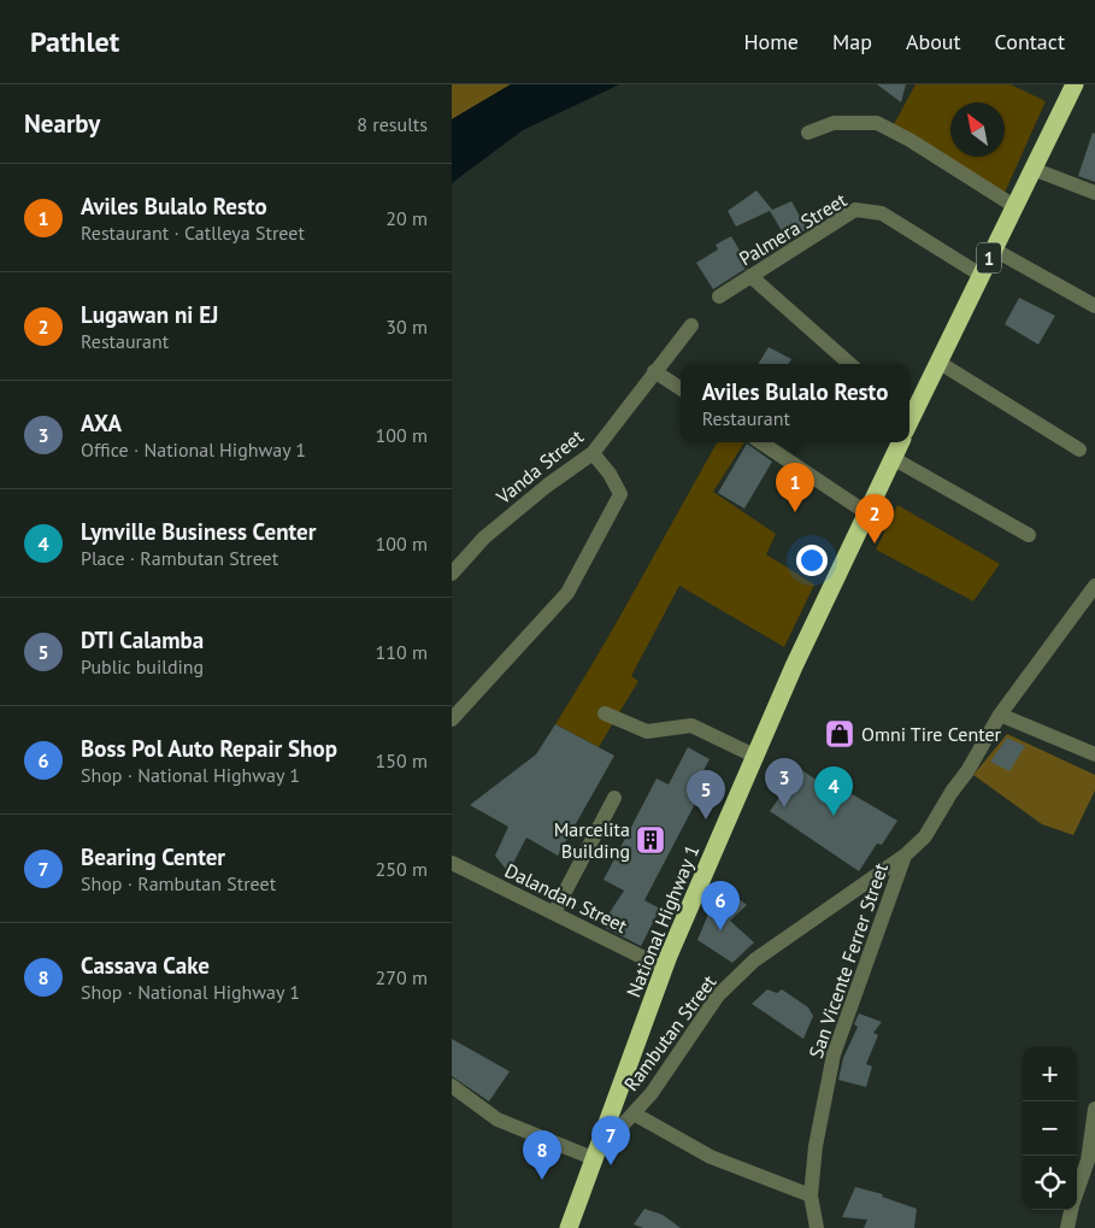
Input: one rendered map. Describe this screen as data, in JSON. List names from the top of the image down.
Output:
{
  "streets": {
    "highway": ["1", "National Highway 1"],
    "street": [
      "Palmera Street",
      "Vanda Street",
      "Dalandan Street",
      "San Vicente Ferrer Street",
      "Rambutan Street"
    ]
  },
  "crossings": [
    ["Palmera Street", "1"],
    ["Dalandan Street", "National Highway 1"],
    ["National Highway 1", "Rambutan Street"],
    ["San Vicente Ferrer Street", "Rambutan Street"]
  ],
  "places": {
    "shop": ["Omni Tire Center"],
    "building": ["Marcelita Building"]
  },
  "north": "top left",
  "page": {
    "header": "Pathlet",
    "nav": [
      "Home",
      "Map",
      "About",
      "Contact"
    ],
    "heading": ["Nearby", "8 results"],
    "list": [
      {
        "mark": "1",
        "name": "Aviles Bulalo Resto",
        "note": "Restaurant · Catlleya Street",
        "value": "20 m"
      },
      {
        "mark": "2",
        "name": "Lugawan ni EJ",
        "note": "Restaurant",
        "value": "30 m"
      },
      {
        "mark": "3",
        "name": "AXA",
        "note": "Office · National Highway 1",
        "value": "100 m"
      },
      {
        "mark": "4",
        "name": "Lynville Business Center",
        "note": "Place · Rambutan Street",
        "value": "100 m"
      },
      {
        "mark": "5",
        "name": "DTI Calamba",
        "note": "Public building",
        "value": "110 m"
      },
      {
        "mark": "6",
        "name": "Boss Pol Auto Repair Shop",
        "note": "Shop · National Highway 1",
        "value": "150 m"
      },
      {
        "mark": "7",
        "name": "Bearing Center",
        "note": "Shop · Rambutan Street",
        "value": "250 m"
      },
      {
        "mark": "8",
        "name": "Cassava Cake",
        "note": "Shop · National Highway 1",
        "value": "270 m"
      }
    ],
    "popup": ["Aviles Bulalo Resto", "Restaurant"],
    "pins": [
      "1",
      "2",
      "3",
      "4",
      "5",
      "6",
      "7",
      "8"
    ],
    "map_buttons": ["+", "−"]
  }
}
